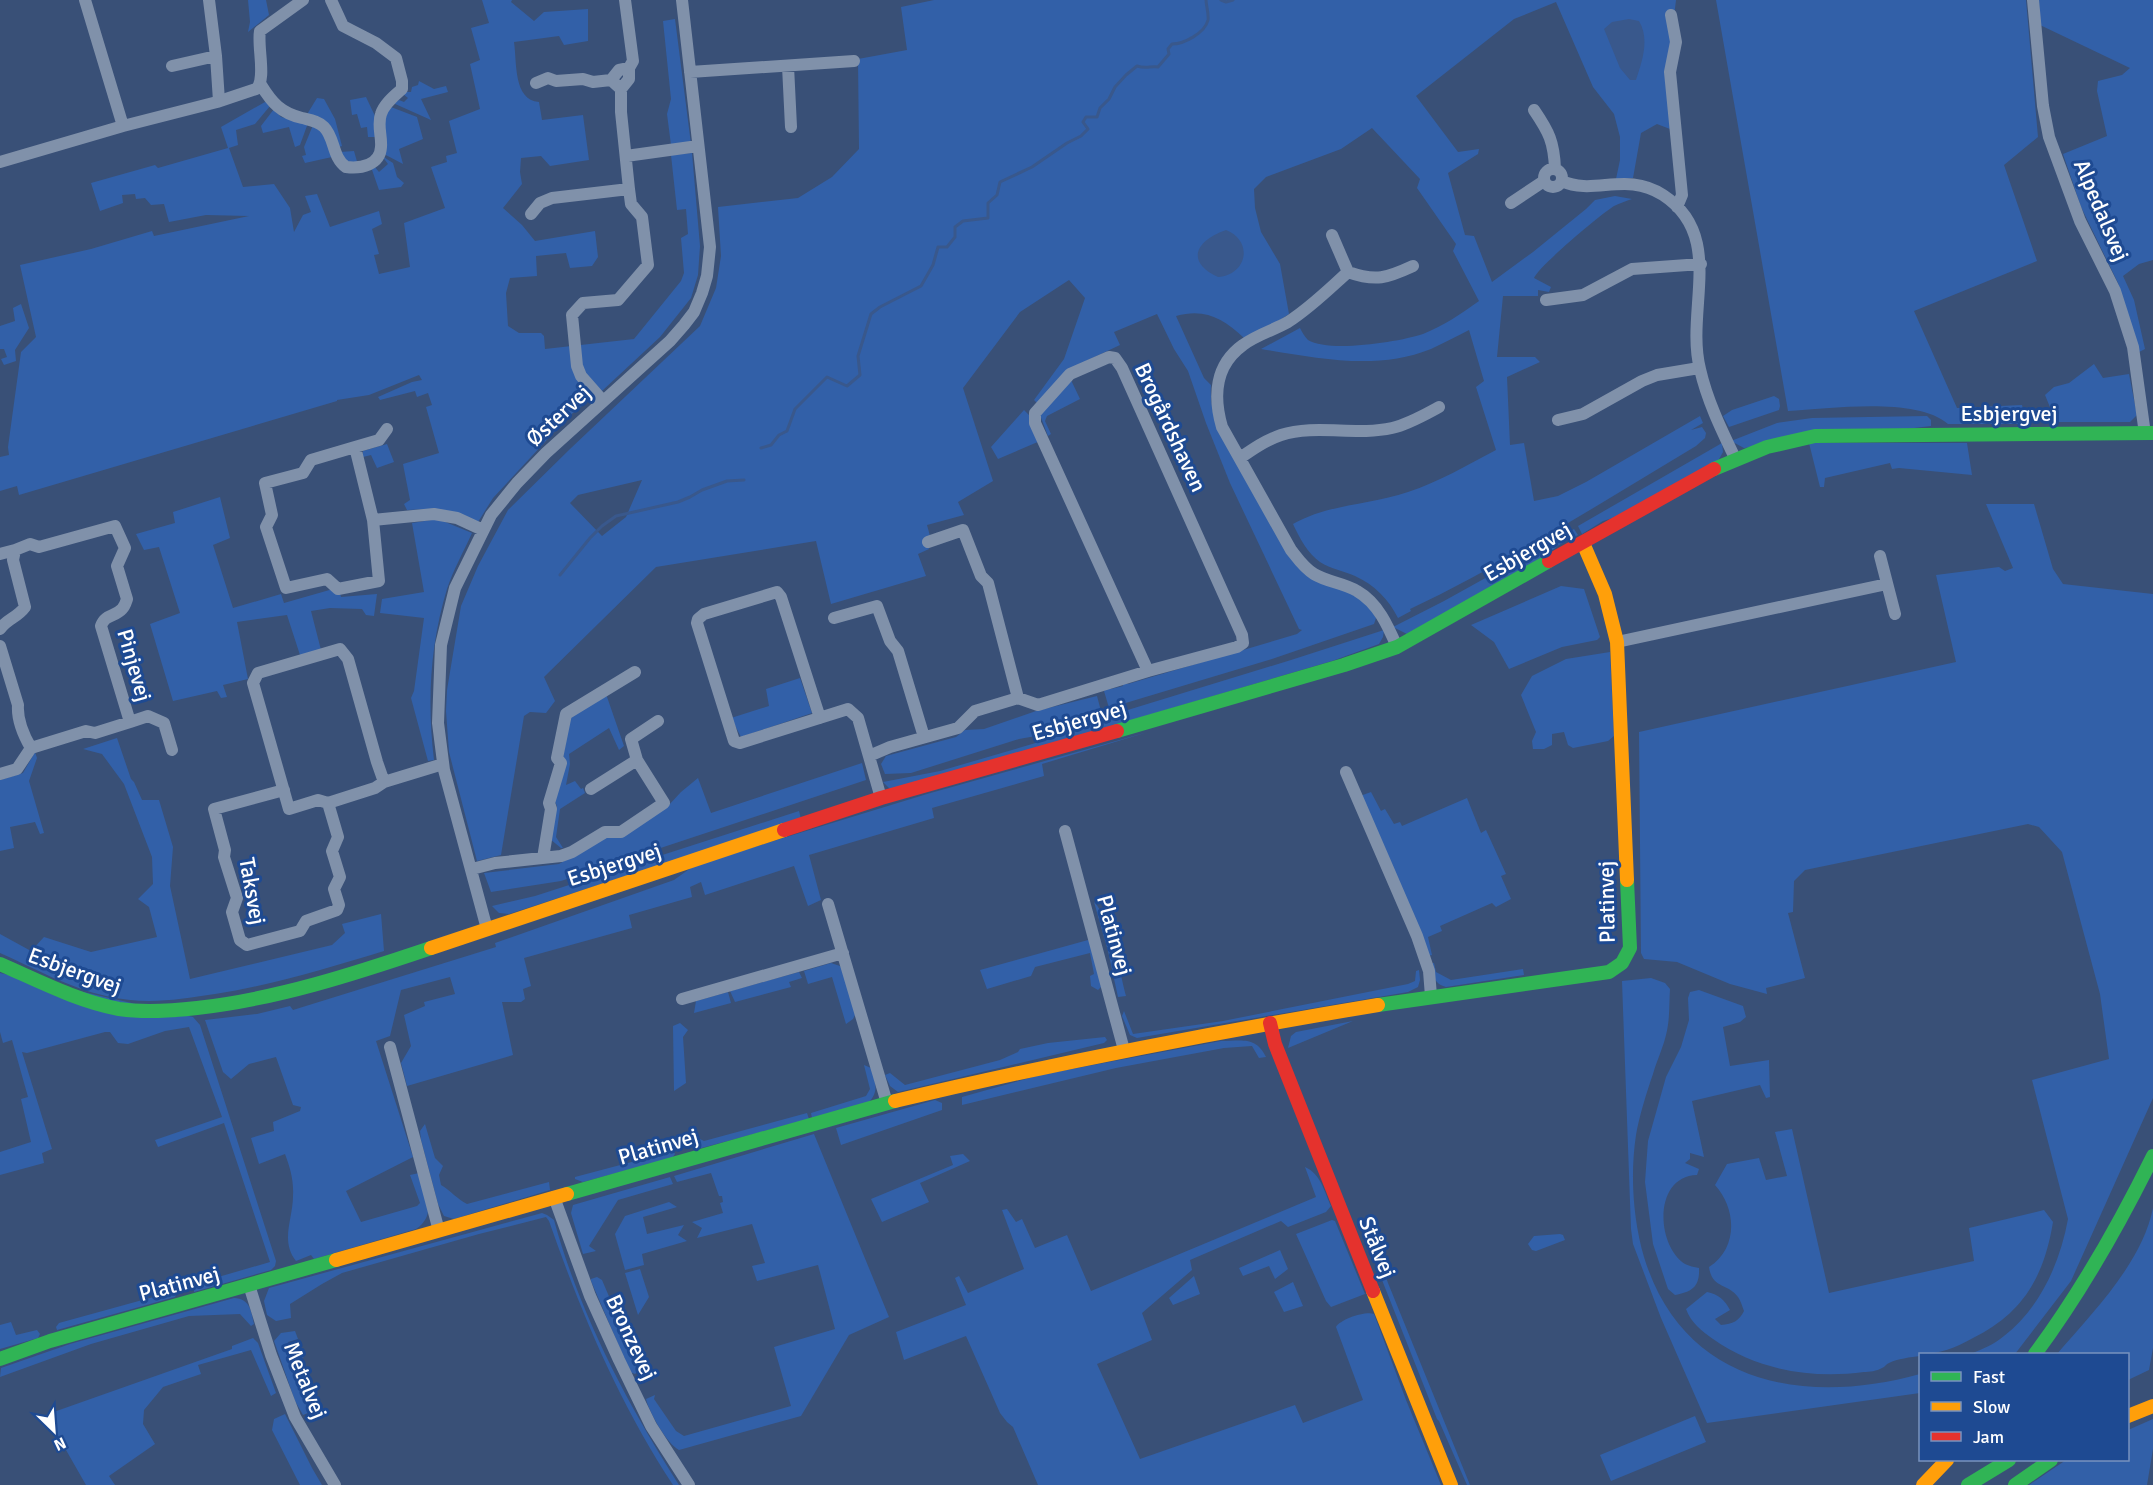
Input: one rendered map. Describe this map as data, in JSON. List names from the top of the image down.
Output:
{
  "streets": {
    "main road": ["Esbjergvej", "Platinvej", "Stålvej"],
    "street": [
      "Alpedalsvej",
      "Østervej",
      "Brogårdshaven",
      "Pinjevej",
      "Taksvej",
      "Bronzevej",
      "Metalvej"
    ]
  },
  "crossings": [
    ["Alpedalsvej", "Esbjergvej"],
    ["Esbjergvej", "Østervej"],
    ["Esbjergvej", "Platinvej"],
    ["Platinvej", "Stålvej"],
    ["Platinvej", "Bronzevej"],
    ["Platinvej", "Metalvej"]
  ],
  "legend": ["Fast", "Slow", "Jam"],
  "north": "bottom right"
}
